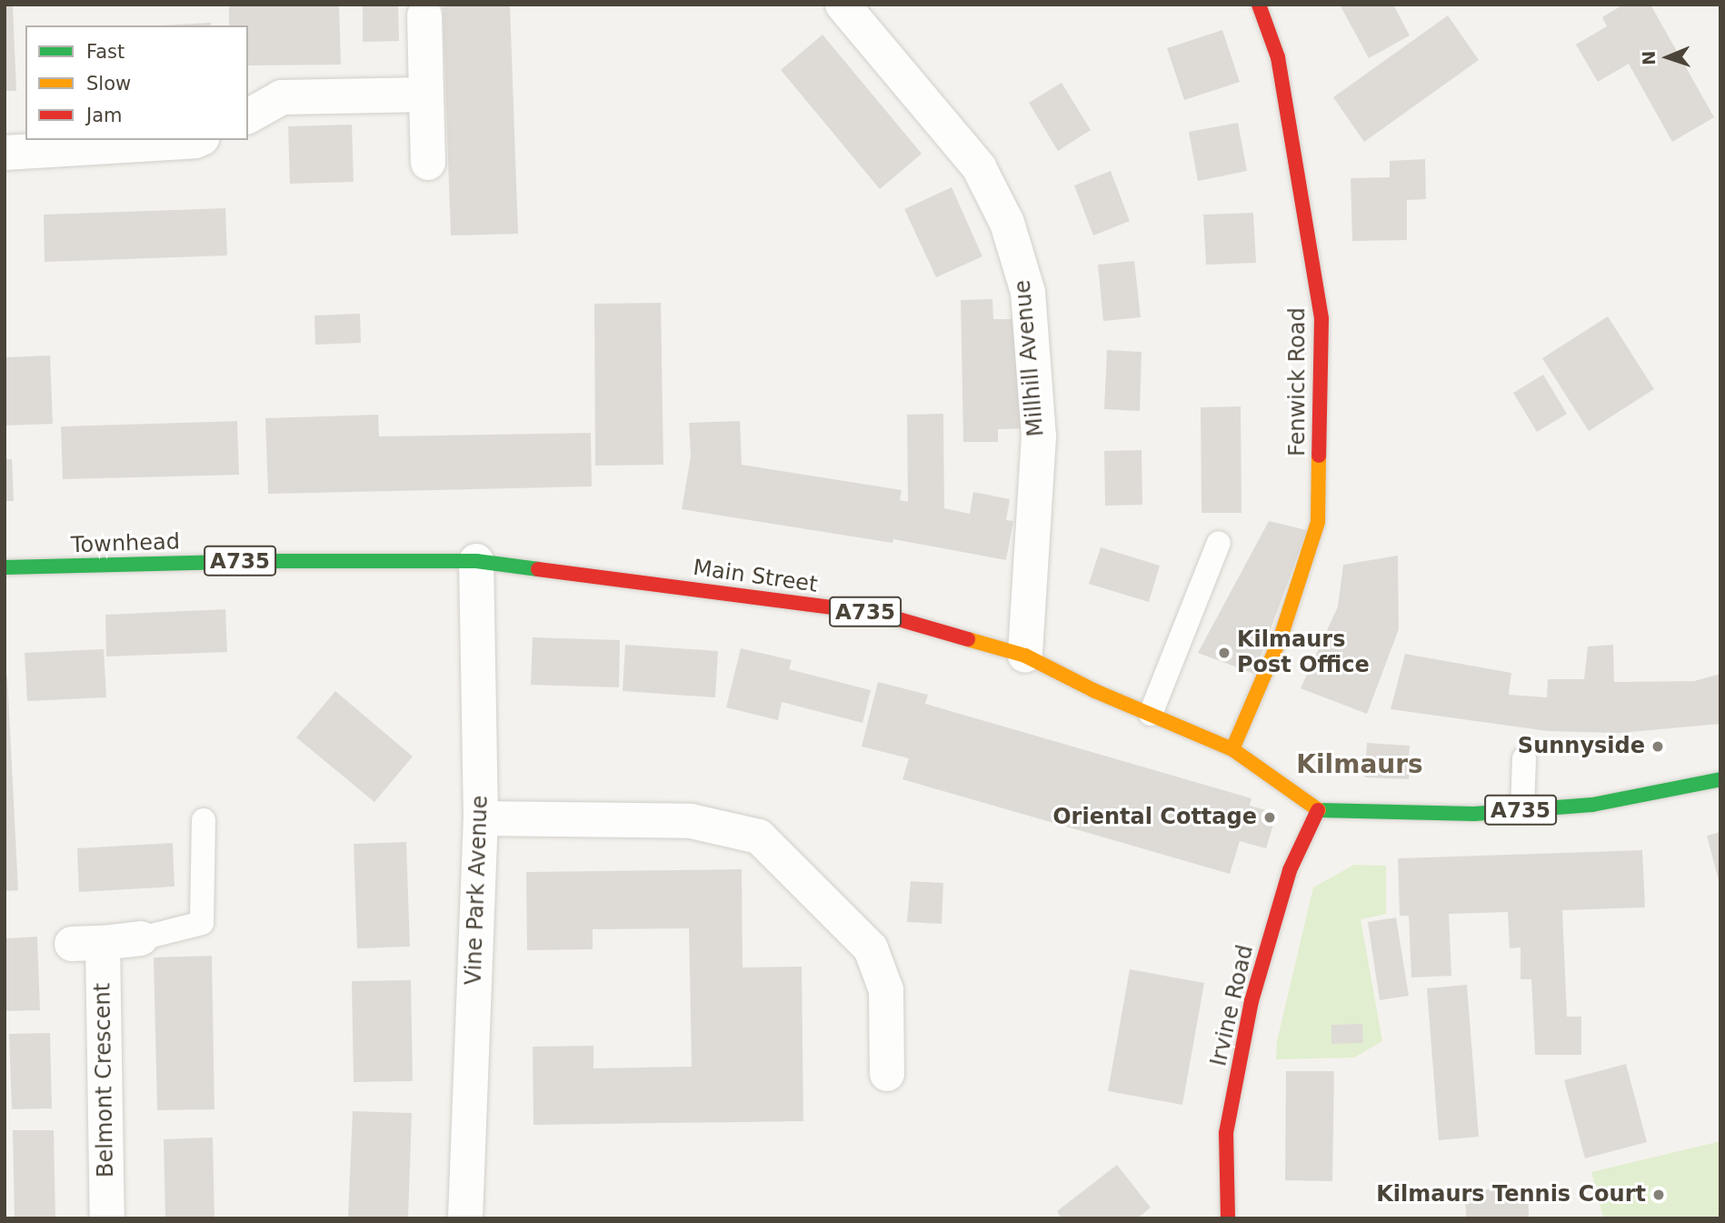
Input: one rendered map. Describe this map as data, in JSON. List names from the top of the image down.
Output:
{
  "streets": {
    "main road": [
      "Fenwick Road",
      "Townhead",
      "A735",
      "Main Street",
      "Irvine Road"
    ],
    "street": ["Millhill Avenue", "Vine Park Avenue", "Belmont Crescent"]
  },
  "crossings": [
    ["Millhill Avenue", "Main Street"],
    ["Fenwick Road", "A735"],
    ["Fenwick Road", "Main Street"],
    ["Townhead", "Main Street"],
    ["Townhead", "Vine Park Avenue"],
    ["A735", "Main Street"],
    ["A735", "Irvine Road"],
    ["Main Street", "Vine Park Avenue"]
  ],
  "districts": ["Kilmaurs"],
  "places": [
    "Kilmaurs Post Office",
    "Sunnyside",
    "Oriental Cottage",
    "Kilmaurs Tennis Court"
  ],
  "legend": ["Fast", "Slow", "Jam"],
  "north": "left"
}
